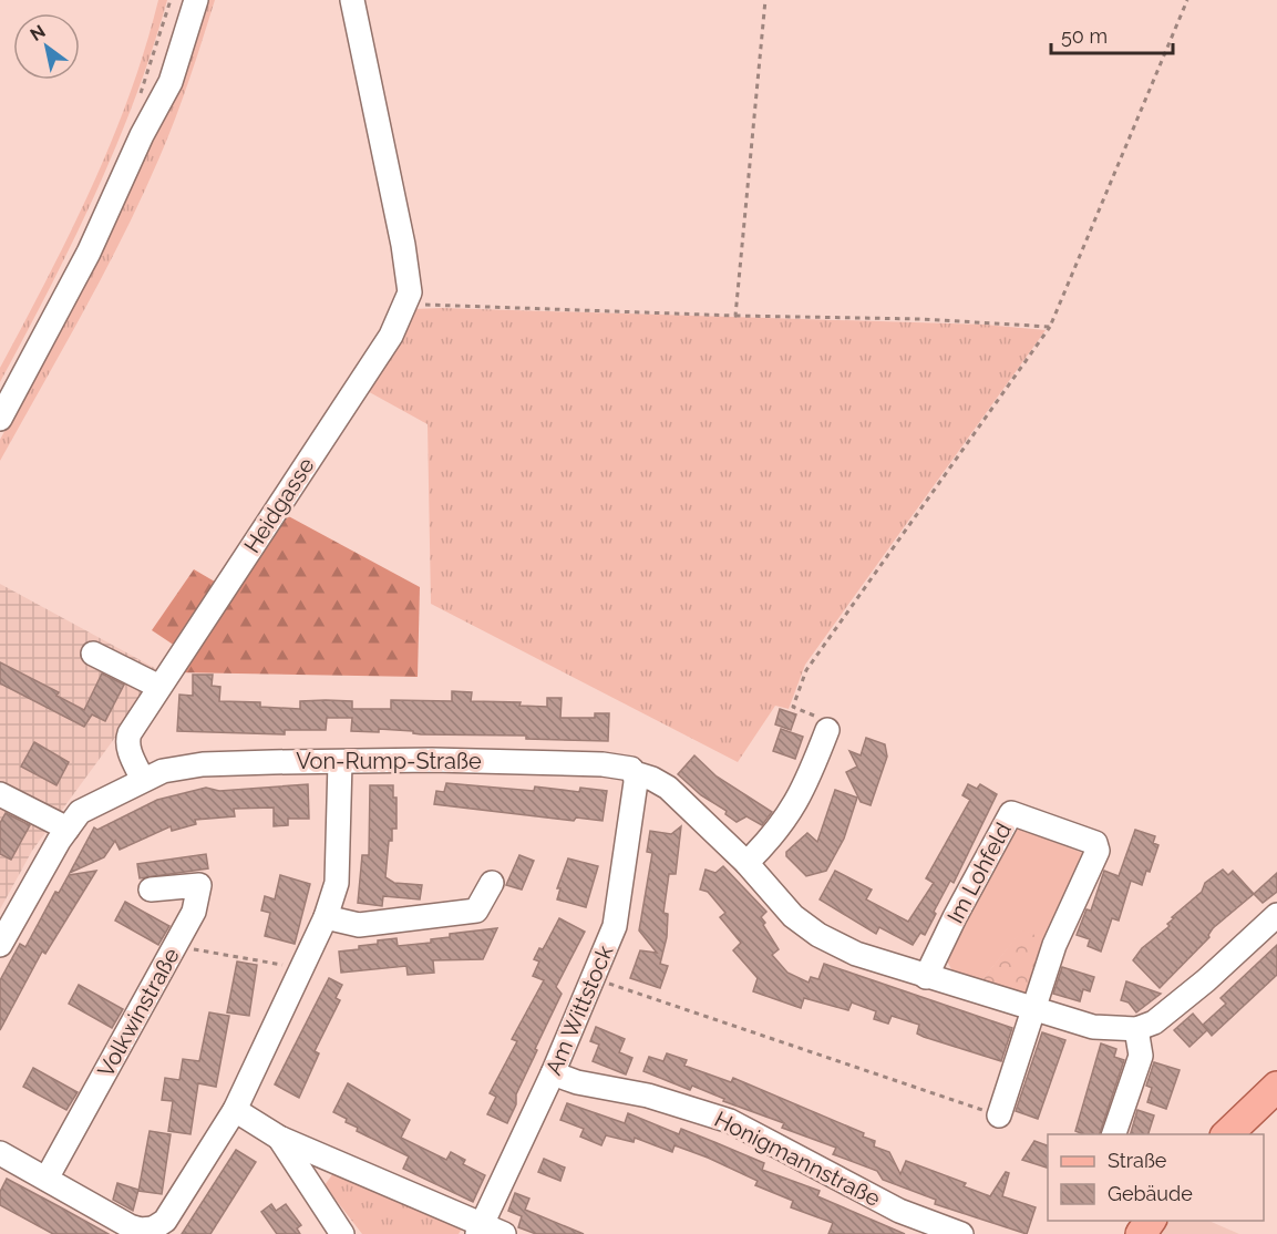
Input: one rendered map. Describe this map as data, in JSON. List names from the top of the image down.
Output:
{
  "streets": {
    "street": [
      "Heidgasse",
      "Von-Rump-Straße",
      "Im Lohfeld",
      "Am Wittstock",
      "Volkwinstraße",
      "Honigmannstraße"
    ]
  },
  "crossings": [
    ["Heidgasse", "Von-Rump-Straße"],
    ["Von-Rump-Straße", "Am Wittstock"],
    ["Am Wittstock", "Honigmannstraße"]
  ],
  "legend": ["Straße", "Gebäude"],
  "scale_bar": "50 m",
  "north": "top left"
}
